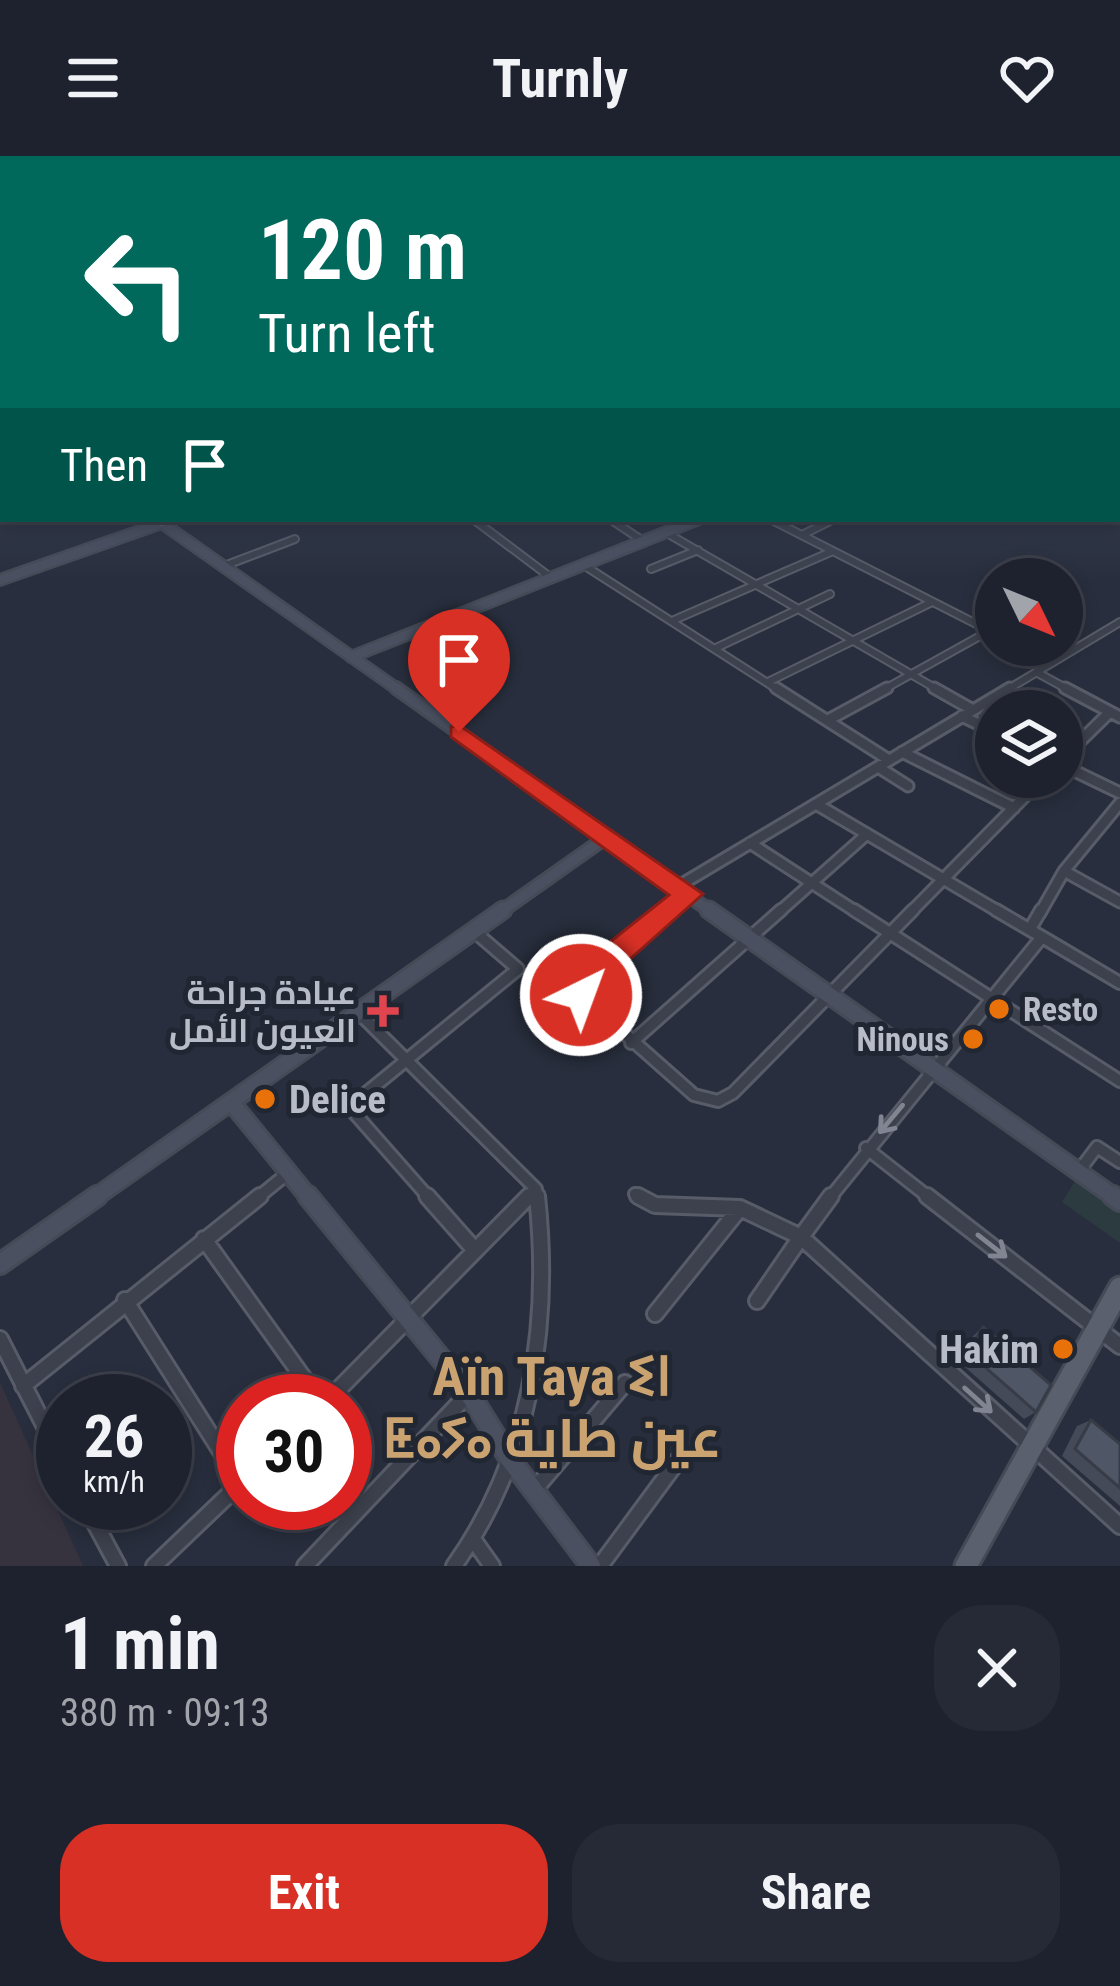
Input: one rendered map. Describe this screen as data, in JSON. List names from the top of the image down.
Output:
{
  "districts": ["Aïn Taya ⵉⵏ ⵟⴰⵢⴰ عين طاية"],
  "places": {
    "other": [
      "Resto",
      "Ninous",
      "Delice",
      "Hakim"
    ],
    "health": ["عيادة جراحة العيون الأمل"]
  },
  "north": "bottom right",
  "page": {
    "header": "Turnly",
    "turn": ["120 m", "Turn left"],
    "then": "Then",
    "speed": "26 km/h",
    "limit": "30",
    "heading": ["1 min", "380 m · 09:13"],
    "buttons": ["Exit", "Share"]
  }
}
